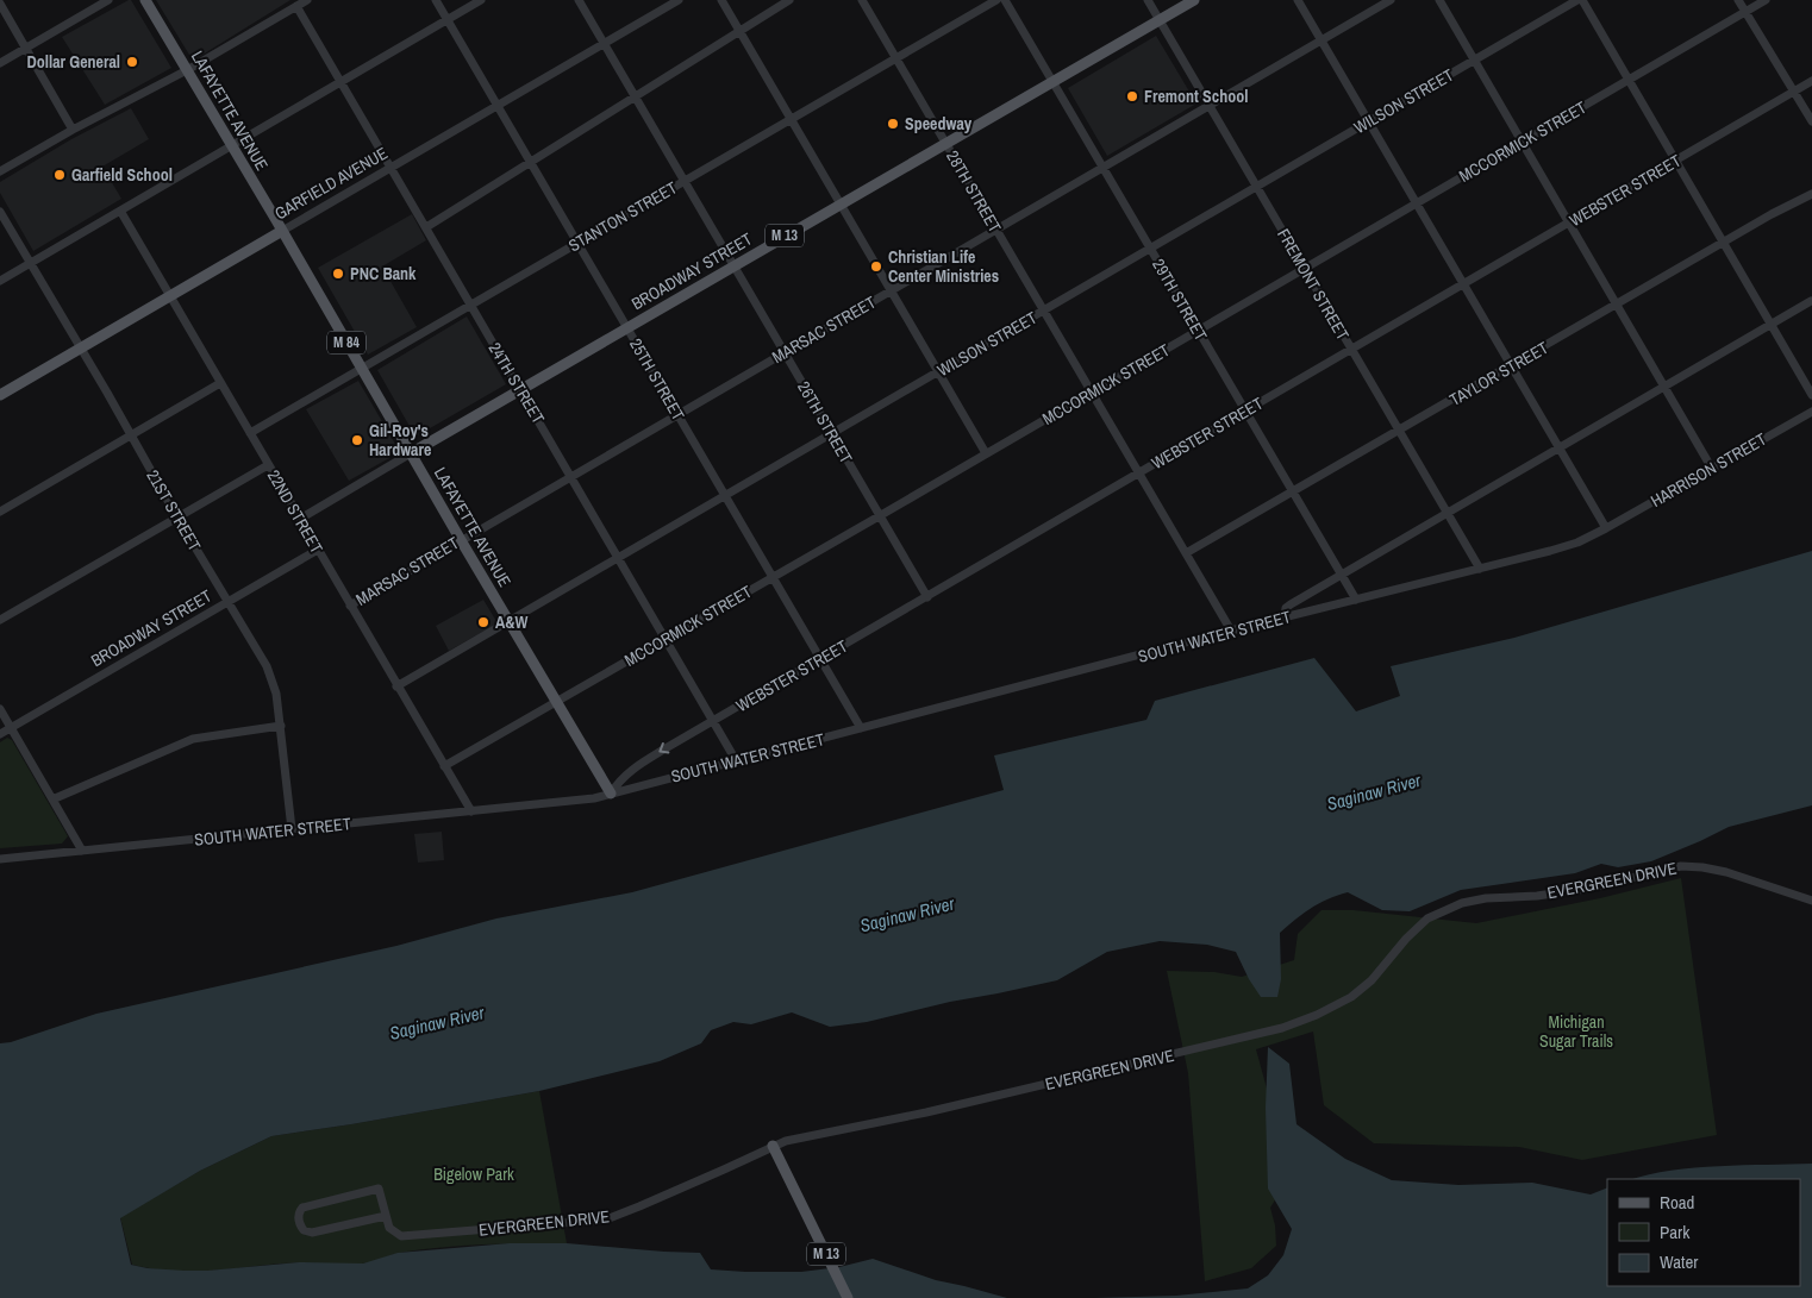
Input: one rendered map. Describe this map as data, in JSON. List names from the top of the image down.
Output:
{
  "streets": {
    "main road": [
      "LAFAYETTE AVENUE",
      "GARFIELD AVENUE",
      "M 13",
      "BROADWAY STREET",
      "M 84"
    ],
    "street": [
      "WILSON STREET",
      "MCCORMICK STREET",
      "WEBSTER STREET",
      "28TH STREET",
      "STANTON STREET",
      "FREMONT STREET",
      "29TH STREET",
      "MARSAC STREET",
      "TAYLOR STREET",
      "25TH STREET",
      "24TH STREET",
      "26TH STREET",
      "HARRISON STREET",
      "21ST STREET",
      "22ND STREET",
      "SOUTH WATER STREET",
      "EVERGREEN DRIVE"
    ]
  },
  "crossings": [
    ["WILSON STREET", "LAFAYETTE AVENUE"],
    ["WILSON STREET", "28TH STREET"],
    ["WILSON STREET", "FREMONT STREET"],
    ["WILSON STREET", "29TH STREET"],
    ["WILSON STREET", "25TH STREET"],
    ["WILSON STREET", "24TH STREET"],
    ["WILSON STREET", "26TH STREET"],
    ["WILSON STREET", "22ND STREET"],
    ["LAFAYETTE AVENUE", "MCCORMICK STREET"],
    ["LAFAYETTE AVENUE", "GARFIELD AVENUE"],
    ["LAFAYETTE AVENUE", "WEBSTER STREET"],
    ["LAFAYETTE AVENUE", "STANTON STREET"],
    ["LAFAYETTE AVENUE", "BROADWAY STREET"],
    ["LAFAYETTE AVENUE", "MARSAC STREET"],
    ["LAFAYETTE AVENUE", "SOUTH WATER STREET"],
    ["MCCORMICK STREET", "28TH STREET"],
    ["MCCORMICK STREET", "FREMONT STREET"],
    ["MCCORMICK STREET", "29TH STREET"],
    ["MCCORMICK STREET", "25TH STREET"],
    ["MCCORMICK STREET", "24TH STREET"],
    ["MCCORMICK STREET", "26TH STREET"],
    ["MCCORMICK STREET", "22ND STREET"],
    ["GARFIELD AVENUE", "25TH STREET"],
    ["GARFIELD AVENUE", "24TH STREET"],
    ["GARFIELD AVENUE", "26TH STREET"],
    ["GARFIELD AVENUE", "21ST STREET"],
    ["GARFIELD AVENUE", "22ND STREET"],
    ["WEBSTER STREET", "28TH STREET"],
    ["WEBSTER STREET", "FREMONT STREET"],
    ["WEBSTER STREET", "29TH STREET"],
    ["WEBSTER STREET", "25TH STREET"],
    ["WEBSTER STREET", "24TH STREET"],
    ["WEBSTER STREET", "26TH STREET"],
    ["WEBSTER STREET", "SOUTH WATER STREET"],
    ["28TH STREET", "STANTON STREET"],
    ["28TH STREET", "BROADWAY STREET"],
    ["28TH STREET", "MARSAC STREET"],
    ["28TH STREET", "TAYLOR STREET"],
    ["28TH STREET", "SOUTH WATER STREET"],
    ["STANTON STREET", "25TH STREET"],
    ["STANTON STREET", "24TH STREET"],
    ["STANTON STREET", "26TH STREET"],
    ["STANTON STREET", "22ND STREET"],
    ["M 13", "EVERGREEN DRIVE"],
    ["BROADWAY STREET", "FREMONT STREET"],
    ["BROADWAY STREET", "29TH STREET"],
    ["BROADWAY STREET", "25TH STREET"],
    ["BROADWAY STREET", "24TH STREET"],
    ["BROADWAY STREET", "26TH STREET"],
    ["BROADWAY STREET", "21ST STREET"],
    ["BROADWAY STREET", "22ND STREET"],
    ["FREMONT STREET", "MARSAC STREET"],
    ["FREMONT STREET", "TAYLOR STREET"],
    ["FREMONT STREET", "HARRISON STREET"],
    ["FREMONT STREET", "SOUTH WATER STREET"],
    ["29TH STREET", "MARSAC STREET"],
    ["29TH STREET", "TAYLOR STREET"],
    ["29TH STREET", "SOUTH WATER STREET"],
    ["MARSAC STREET", "25TH STREET"],
    ["MARSAC STREET", "24TH STREET"],
    ["MARSAC STREET", "26TH STREET"],
    ["MARSAC STREET", "22ND STREET"],
    ["25TH STREET", "SOUTH WATER STREET"],
    ["24TH STREET", "SOUTH WATER STREET"],
    ["HARRISON STREET", "SOUTH WATER STREET"],
    ["21ST STREET", "SOUTH WATER STREET"],
    ["22ND STREET", "SOUTH WATER STREET"]
  ],
  "water": ["Saginaw River"],
  "parks": ["Michigan Sugar Trails", "Bigelow Park"],
  "places": [
    "Dollar General",
    "Fremont School",
    "Speedway",
    "Garfield School",
    "Christian Life Center Ministries",
    "PNC Bank",
    "Gil-Roy's Hardware",
    "A&W"
  ],
  "legend": ["Road", "Park", "Water"]
}
